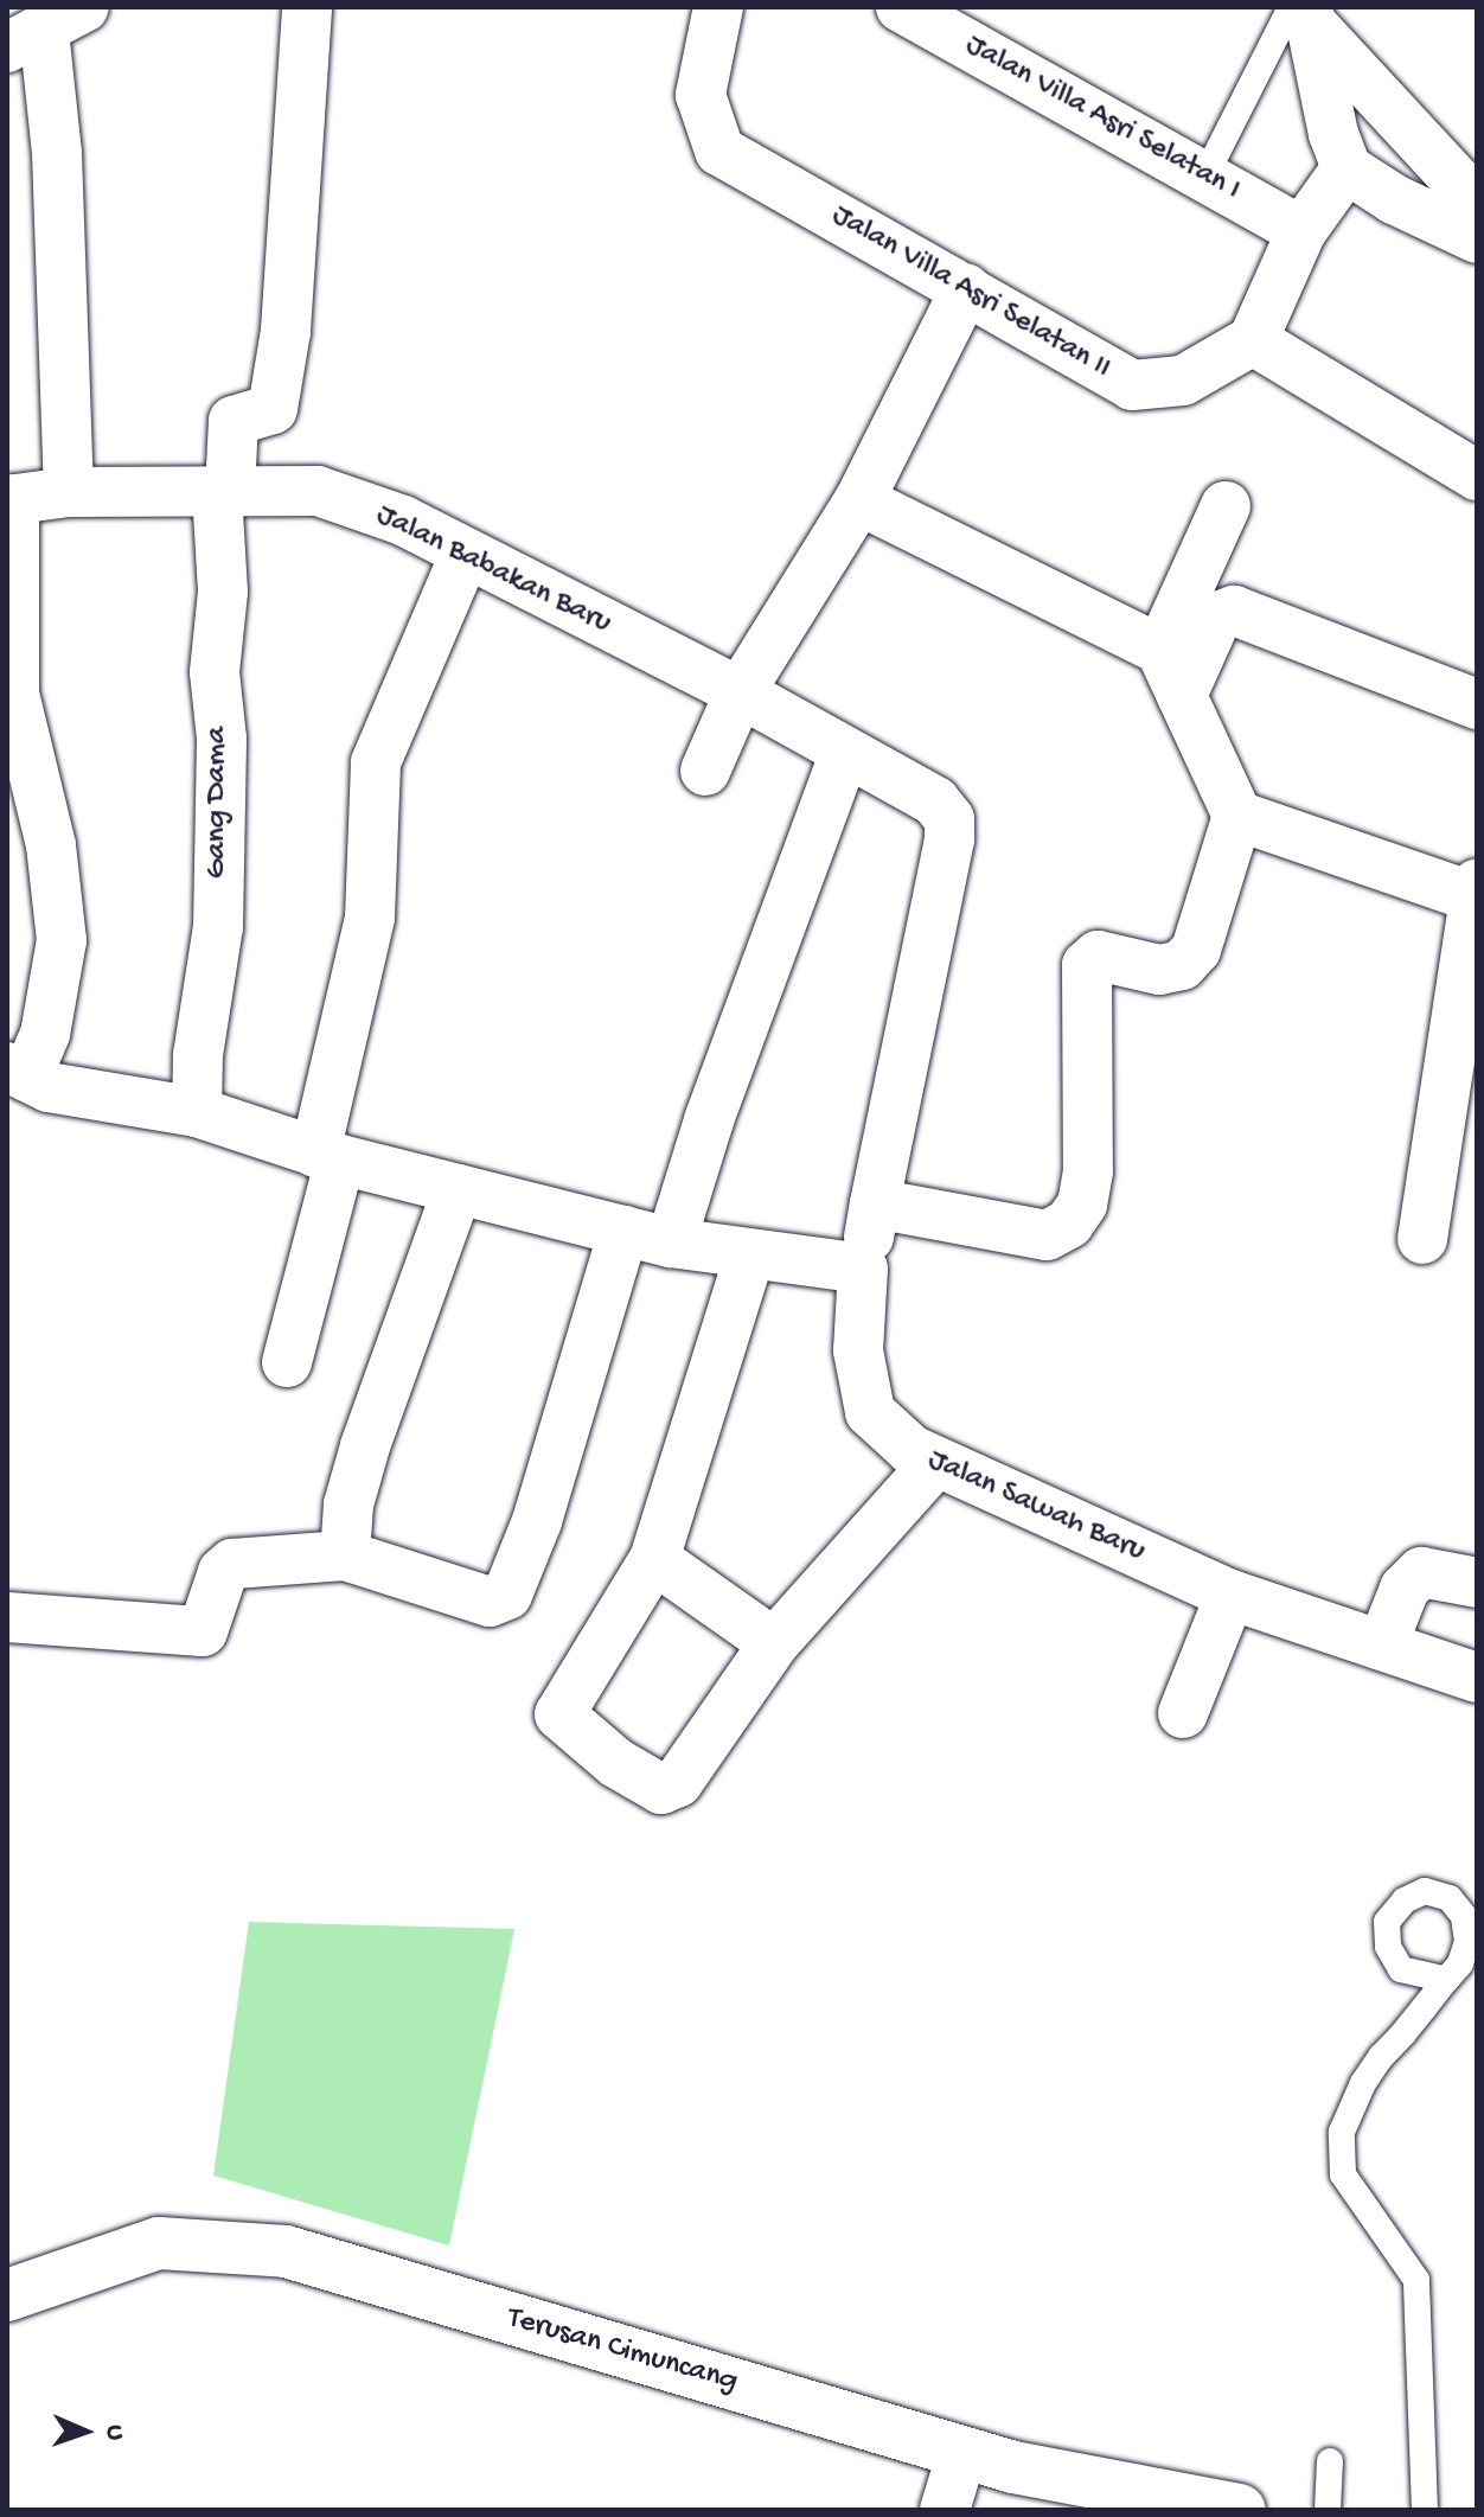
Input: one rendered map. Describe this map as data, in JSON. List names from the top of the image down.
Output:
{
  "streets": {
    "street": [
      "Jalan Villa Asri Selatan I",
      "Jalan Villa Asri Selatan II",
      "Jalan Babakan Baru",
      "Gang Dama",
      "Jalan Sawah Baru",
      "Terusan Cimuncang"
    ]
  },
  "crossings": [
    ["Jalan Babakan Baru", "Gang Dama"],
    ["Jalan Babakan Baru", "Jalan Sawah Baru"]
  ],
  "north": "right"
}
